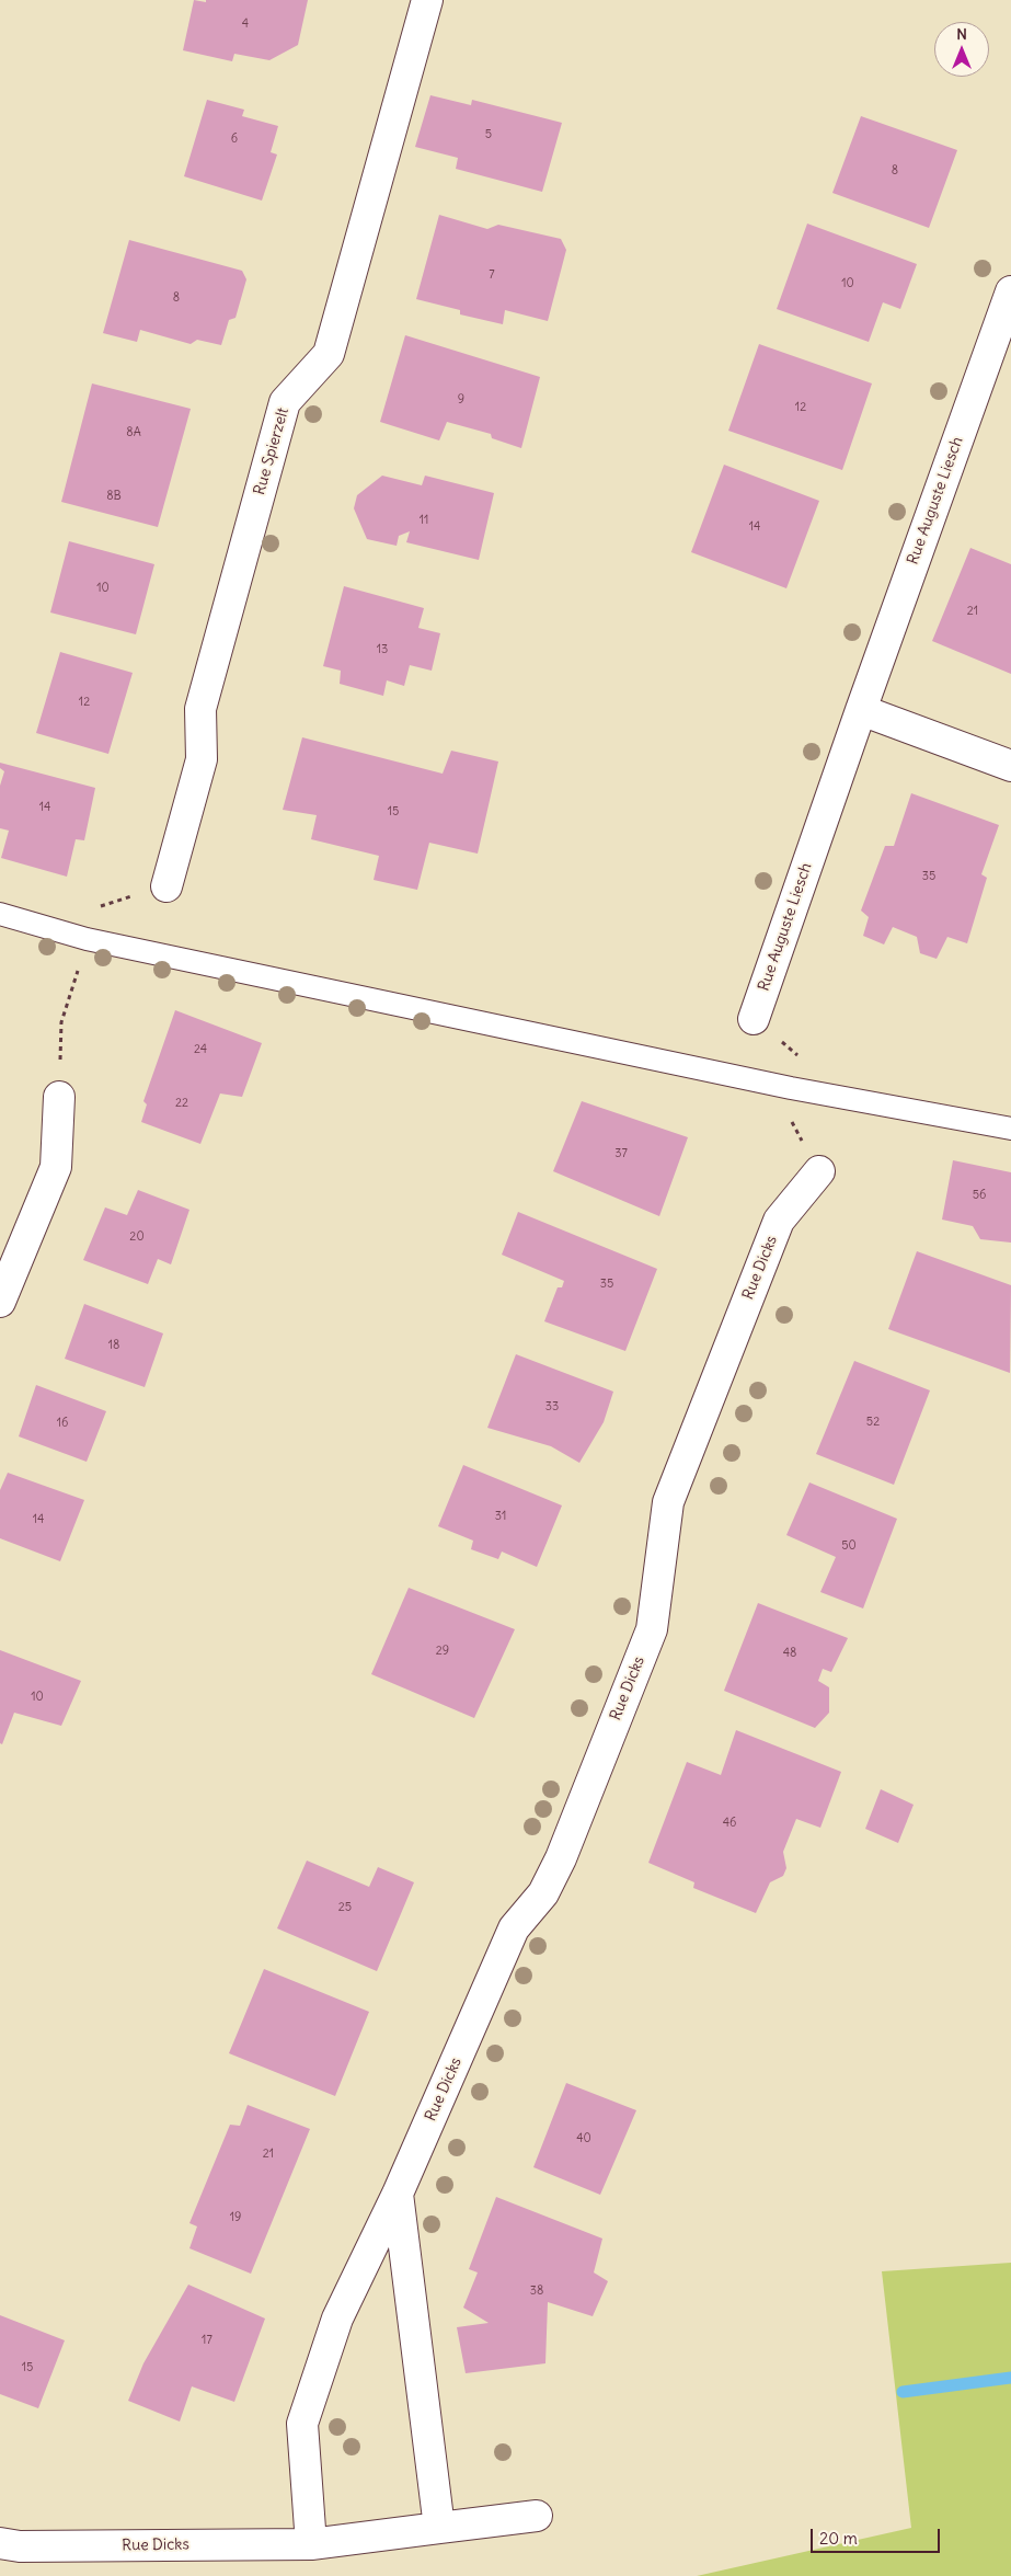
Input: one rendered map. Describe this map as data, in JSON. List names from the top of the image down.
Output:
{
  "streets": {
    "street": ["Rue Spierzelt", "Rue Auguste Liesch", "Rue Dicks"]
  },
  "house_numbers": [
    "4",
    "5",
    "6",
    "8",
    "7",
    "10",
    "8",
    "9",
    "12",
    "8A",
    "8B",
    "11",
    "14",
    "10",
    "21",
    "13",
    "12",
    "14",
    "15",
    "35",
    "24",
    "22",
    "37",
    "56",
    "20",
    "35",
    "18",
    "33",
    "52",
    "16",
    "31",
    "14",
    "50",
    "29",
    "48",
    "10",
    "46",
    "25",
    "40",
    "21",
    "19",
    "38",
    "17",
    "15"
  ],
  "scale_bar": "20 m",
  "north": "top"
}
